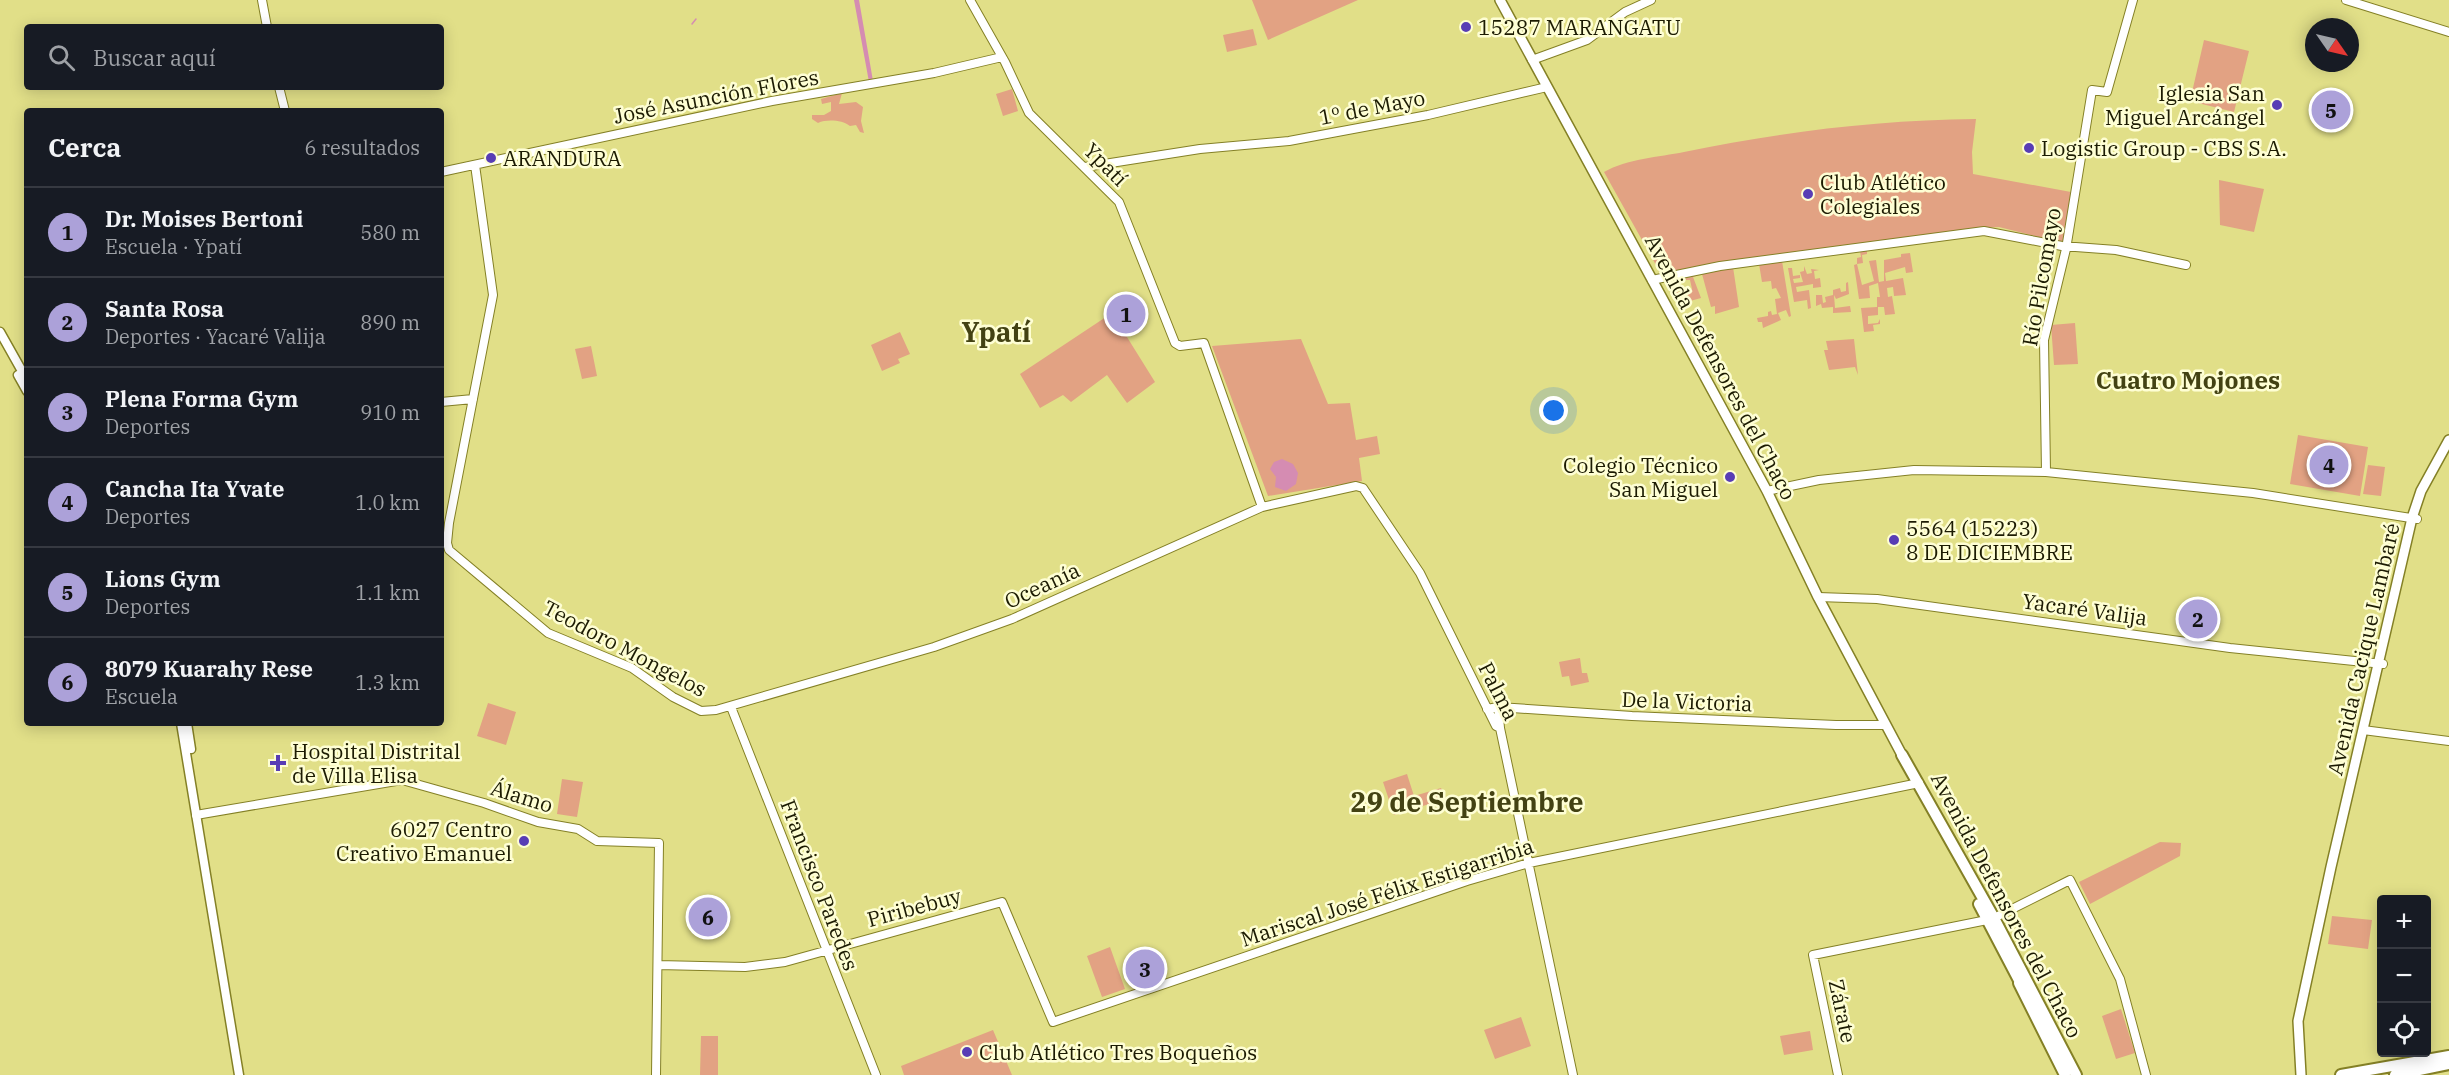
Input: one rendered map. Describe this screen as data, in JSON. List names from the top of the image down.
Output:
{
  "streets": {
    "highway": ["Avenida Defensores del Chaco"],
    "main road": ["Avenida Cacique Lambaré"],
    "street": [
      "José Asunción Flores",
      "1º de Mayo",
      "Ypatí",
      "Río Pilcomayo",
      "Oceanía",
      "Yacaré Valija",
      "Teodoro Mongelos",
      "Palma",
      "De la Victoria",
      "Álamo",
      "Francisco Paredes",
      "Mariscal José Félix Estigarribia",
      "Piribebuy",
      "Zárate"
    ]
  },
  "crossings": [
    ["José Asunción Flores", "Ypatí"],
    ["José Asunción Flores", "Teodoro Mongelos"],
    ["1º de Mayo", "Ypatí"],
    ["1º de Mayo", "Avenida Defensores del Chaco"],
    ["Ypatí", "Oceanía"],
    ["Avenida Defensores del Chaco", "Yacaré Valija"],
    ["Avenida Defensores del Chaco", "De la Victoria"],
    ["Avenida Defensores del Chaco", "Mariscal José Félix Estigarribia"],
    ["Avenida Defensores del Chaco", "Zárate"],
    ["Oceanía", "Teodoro Mongelos"],
    ["Oceanía", "Palma"],
    ["Oceanía", "Francisco Paredes"],
    ["Yacaré Valija", "Avenida Cacique Lambaré"],
    ["Teodoro Mongelos", "Francisco Paredes"],
    ["Palma", "De la Victoria"],
    ["Palma", "Mariscal José Félix Estigarribia"],
    ["Álamo", "Piribebuy"],
    ["Francisco Paredes", "Piribebuy"],
    ["Mariscal José Félix Estigarribia", "Piribebuy"]
  ],
  "districts": ["Ypatí", "Cuatro Mojones", "29 de Septiembre"],
  "places": {
    "other": [
      "15287 MARANGATU",
      "Iglesia San Miguel Arcángel",
      "Logistic Group - CBS S.A.",
      "ARANDURA",
      "Club Atlético Colegiales",
      "Colegio Técnico San Miguel",
      "5564 (15223) 8 DE DICIEMBRE",
      "6027 Centro Creativo Emanuel",
      "Club Atlético Tres Boqueños"
    ],
    "health": ["Hospital Distrital de Villa Elisa"]
  },
  "north": "bottom right",
  "page": {
    "search": "Buscar aquí",
    "pins": [
      "5",
      "1",
      "4",
      "2",
      "6",
      "3"
    ],
    "heading": ["Cerca", "6 resultados"],
    "list": [
      {
        "mark": "1",
        "name": "Dr. Moises Bertoni",
        "note": "Escuela · Ypatí",
        "value": "580 m"
      },
      {
        "mark": "2",
        "name": "Santa Rosa",
        "note": "Deportes · Yacaré Valija",
        "value": "890 m"
      },
      {
        "mark": "3",
        "name": "Plena Forma Gym",
        "note": "Deportes",
        "value": "910 m"
      },
      {
        "mark": "4",
        "name": "Cancha Ita Yvate",
        "note": "Deportes",
        "value": "1.0 km"
      },
      {
        "mark": "5",
        "name": "Lions Gym",
        "note": "Deportes",
        "value": "1.1 km"
      },
      {
        "mark": "6",
        "name": "8079 Kuarahy Rese",
        "note": "Escuela",
        "value": "1.3 km"
      }
    ],
    "map_buttons": ["+", "−"]
  }
}
